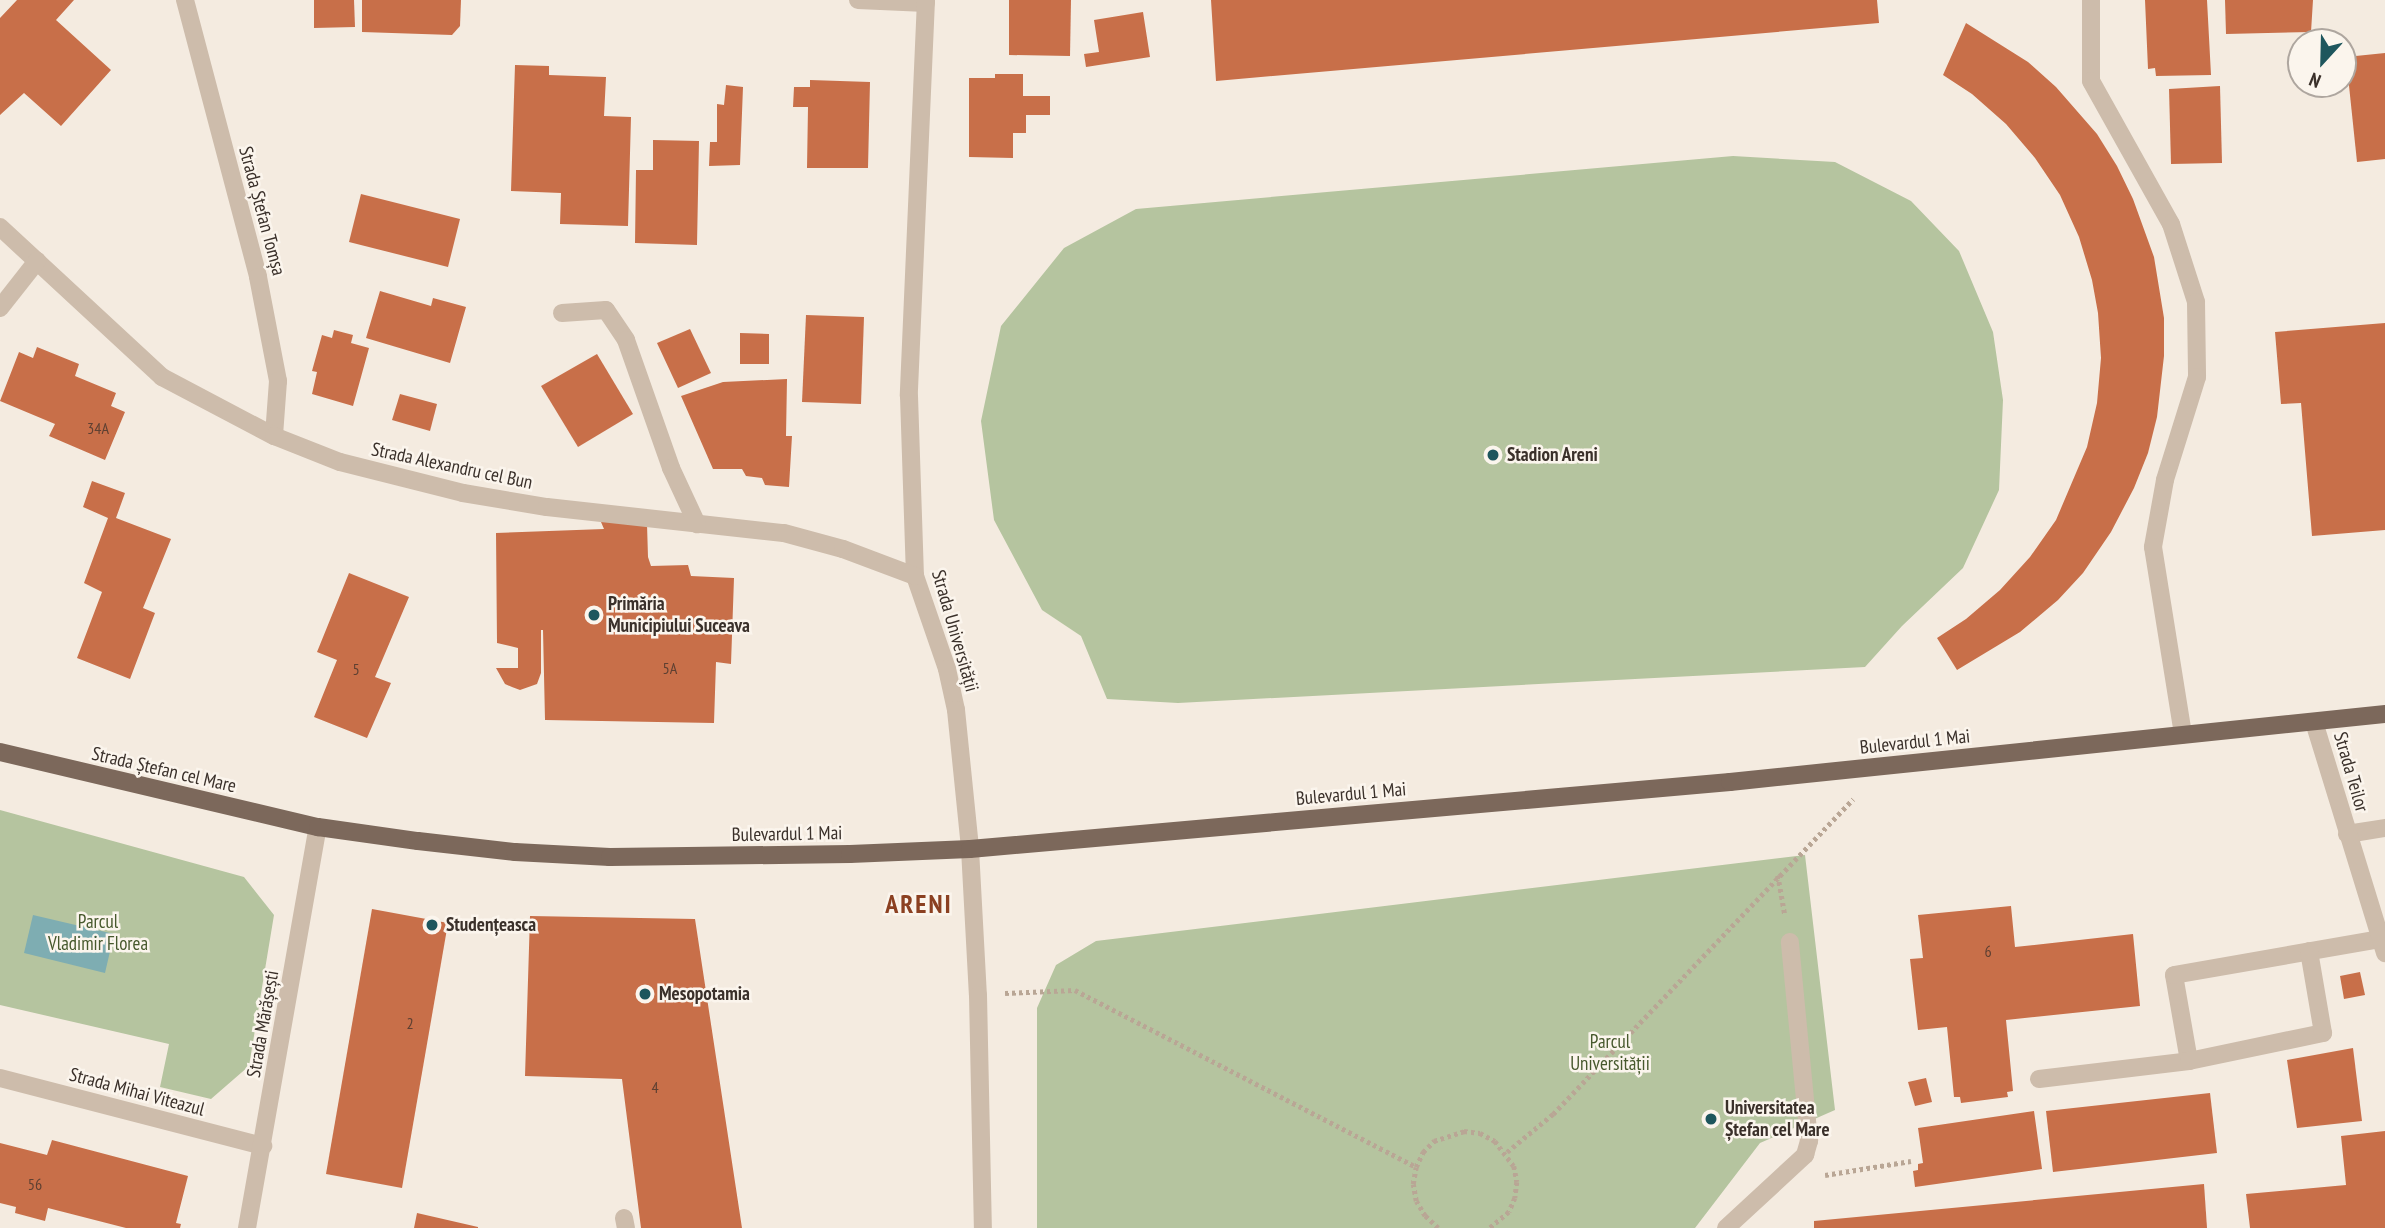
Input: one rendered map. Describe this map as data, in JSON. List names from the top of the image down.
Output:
{
  "streets": {
    "main road": ["Bulevardul 1 Mai", "Strada Ștefan cel Mare"],
    "street": [
      "Strada Ștefan Tomșa",
      "Strada Alexandru cel Bun",
      "Strada Universității",
      "Strada Teilor",
      "Strada Mărășești",
      "Strada Mihai Viteazul"
    ]
  },
  "crossings": [
    ["Strada Ștefan Tomșa", "Strada Alexandru cel Bun"],
    ["Strada Alexandru cel Bun", "Strada Universității"],
    ["Strada Universității", "Bulevardul 1 Mai"],
    ["Bulevardul 1 Mai", "Strada Ștefan cel Mare"],
    ["Bulevardul 1 Mai", "Strada Teilor"],
    ["Bulevardul 1 Mai", "Strada Mărășești"],
    ["Strada Ștefan cel Mare", "Strada Mărășești"],
    ["Strada Mărășești", "Strada Mihai Viteazul"]
  ],
  "districts": ["ARENI"],
  "parks": ["Parcul Vladimir Florea", "Parcul Universității"],
  "places": [
    "Stadion Areni",
    "Primăria Municipiului Suceava",
    "Studențeasca",
    "Mesopotamia",
    "Universitatea Ștefan cel Mare"
  ],
  "house_numbers": [
    "34A",
    "5A",
    "5",
    "6",
    "2",
    "4",
    "56"
  ],
  "north": "bottom"
}
